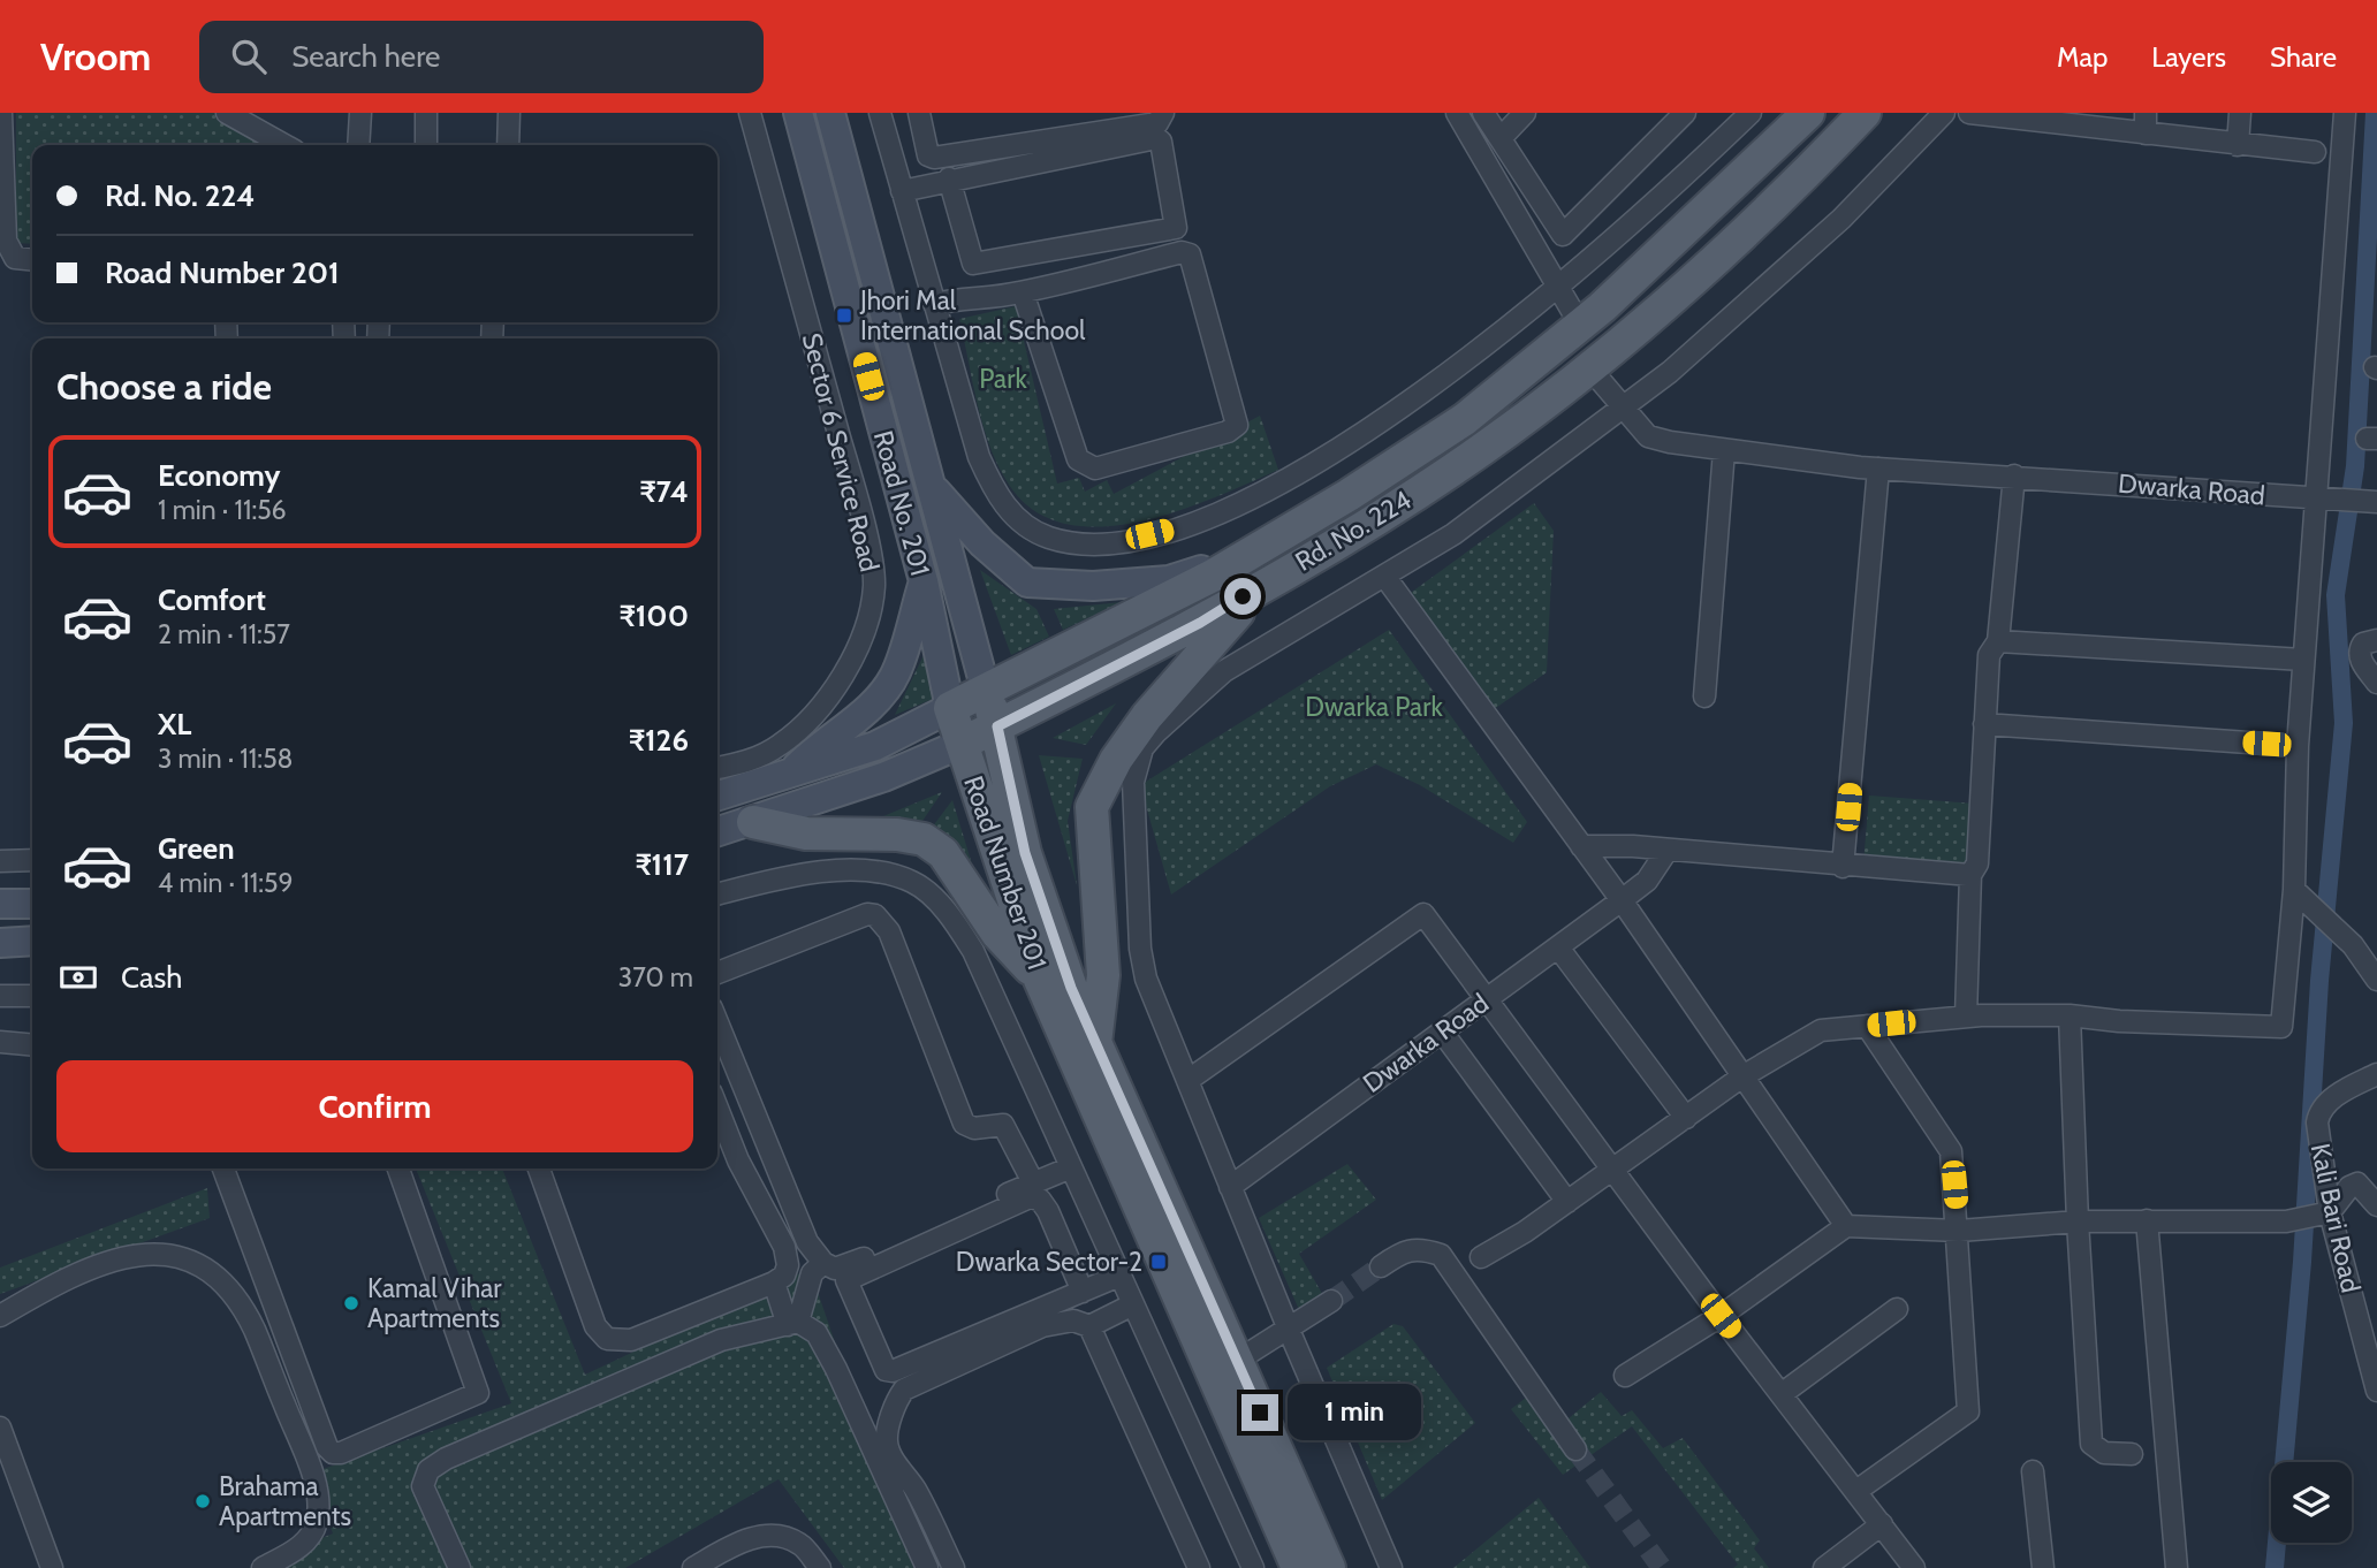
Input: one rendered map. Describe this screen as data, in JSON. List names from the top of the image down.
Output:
{
  "streets": {
    "main road": ["Road No. 201", "Rd. No. 224", "Road Number 201"],
    "street": ["Sector 6 Service Road", "Dwarka Road", "Kali Bari Road"]
  },
  "crossings": [
    ["Dwarka Road", "Rd. No. 224"],
    ["Road No. 201", "Rd. No. 224"],
    ["Road No. 201", "Road Number 201"],
    ["Rd. No. 224", "Road Number 201"]
  ],
  "parks": ["Park", "Dwarka Park"],
  "places": {
    "transit": ["Jhori Mal International School", "Dwarka Sector-2"],
    "other": ["Kamal Vihar Apartments", "Brahama Apartments"]
  },
  "page": {
    "header": "Vroom",
    "search": "Search here",
    "nav": ["Map", "Layers", "Share"],
    "banner": ["Rd. No. 224", "Road Number 201"],
    "heading": "Choose a ride",
    "list": [
      {
        "name": "Economy",
        "note": "1 min · 11:56",
        "value": "₹74"
      },
      {
        "name": "Comfort",
        "note": "2 min · 11:57",
        "value": "₹100"
      },
      {
        "name": "XL",
        "note": "3 min · 11:58",
        "value": "₹126"
      },
      {
        "name": "Green",
        "note": "4 min · 11:59",
        "value": "₹117"
      }
    ],
    "pay": ["Cash", "370 m"],
    "buttons": "Confirm",
    "bubble": "1 min"
  }
}
